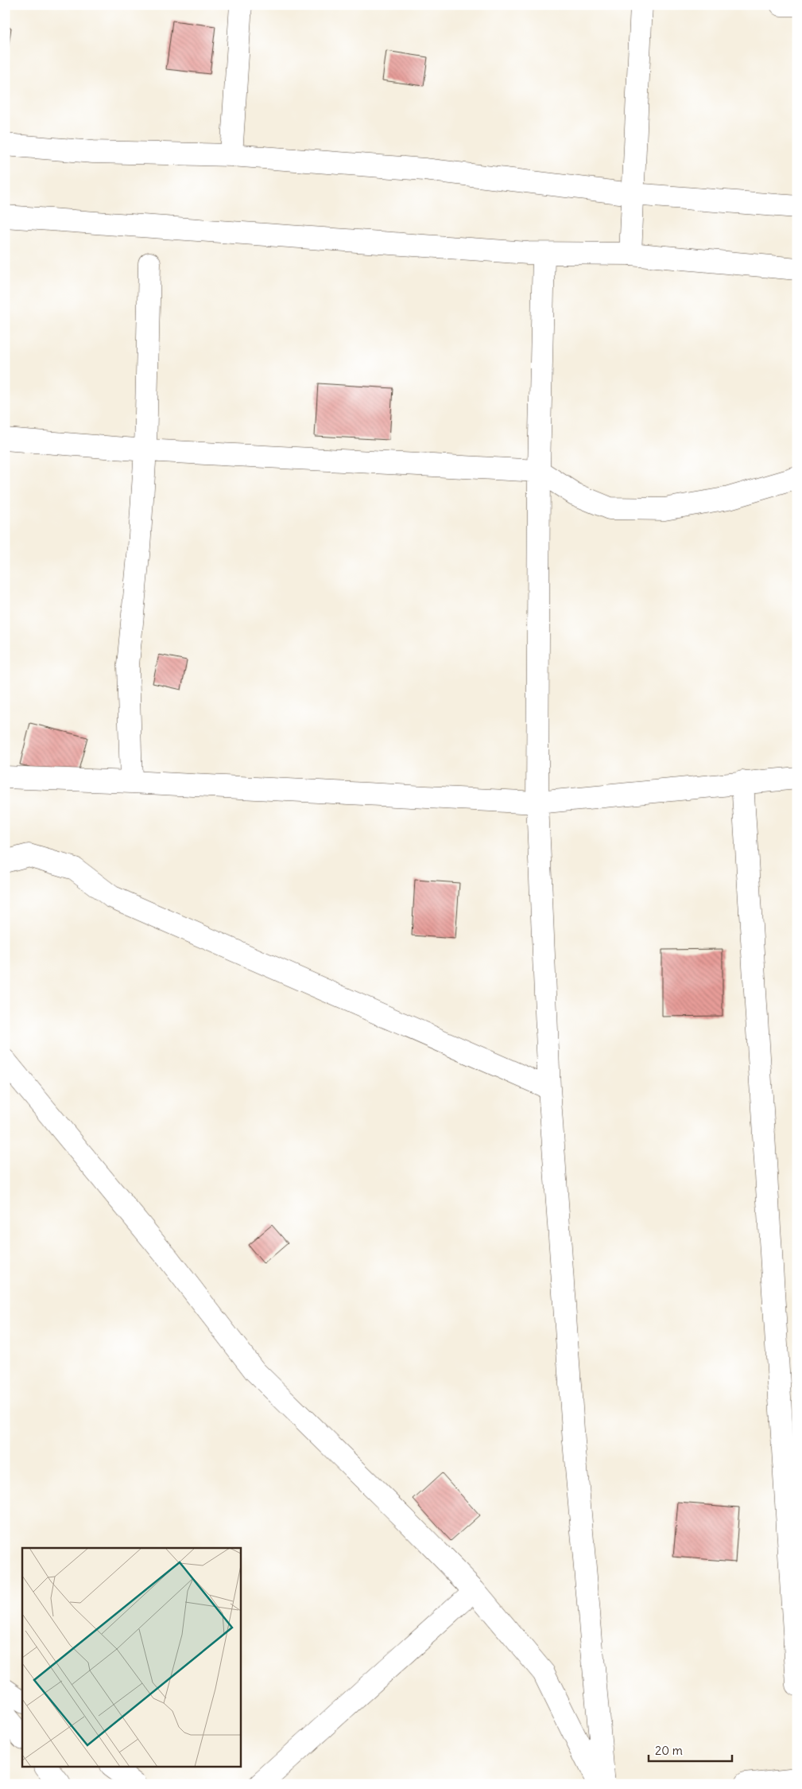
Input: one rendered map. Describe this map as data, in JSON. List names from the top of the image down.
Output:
{
  "scale_bar": "20 m"
}
